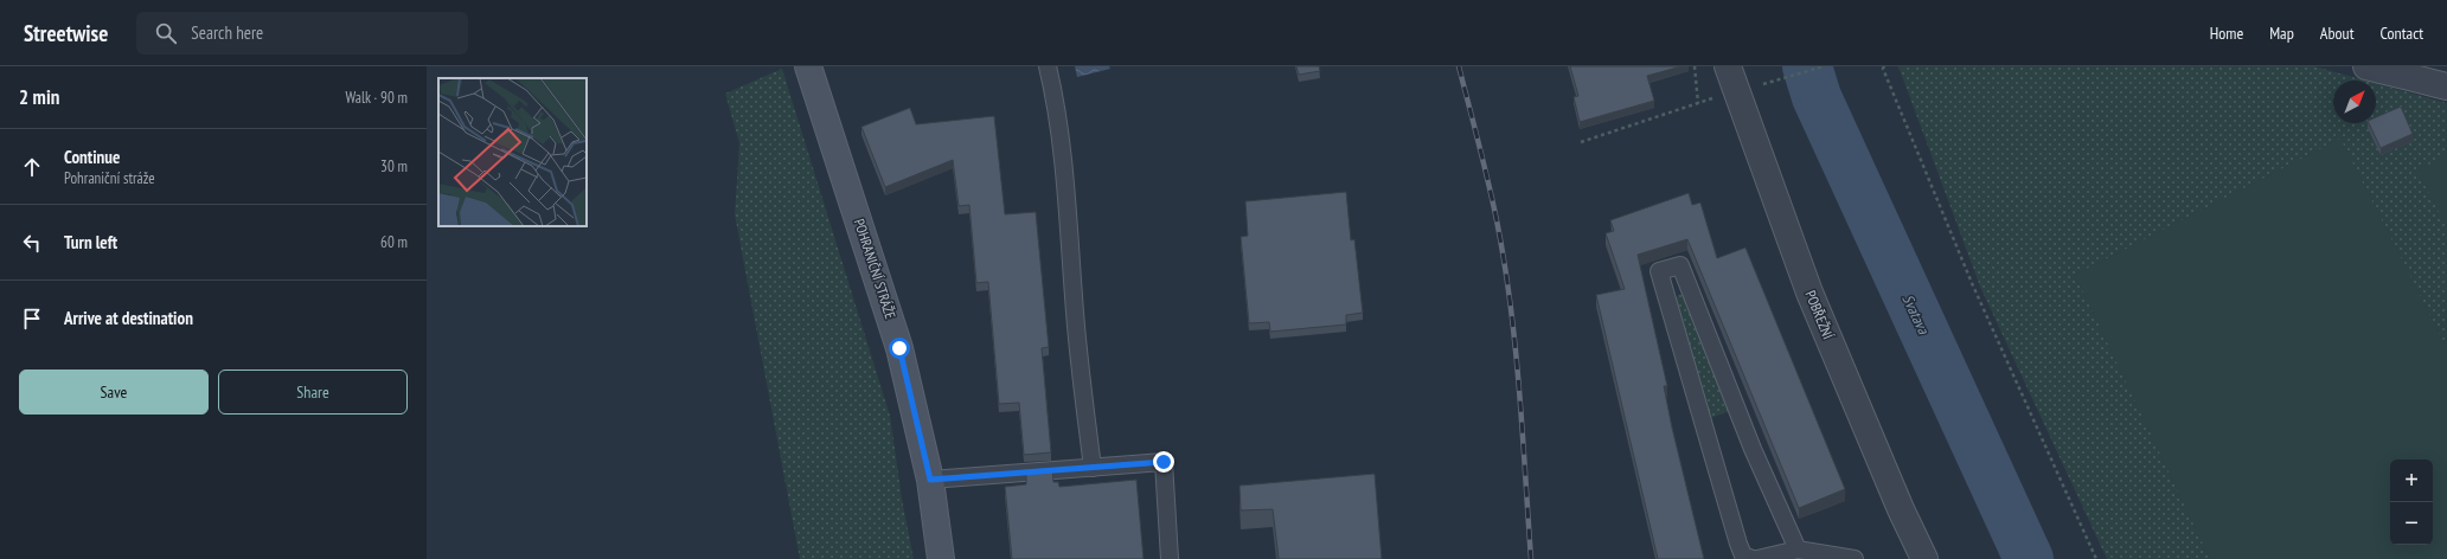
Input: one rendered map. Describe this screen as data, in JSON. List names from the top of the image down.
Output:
{
  "streets": {
    "street": ["POHRANIČNÍ STRÁŽE", "POBŘEŽNÍ"]
  },
  "water": ["Svatava"],
  "north": "top right",
  "page": {
    "header": "Streetwise",
    "search": "Search here",
    "nav": [
      "Home",
      "Map",
      "About",
      "Contact"
    ],
    "heading": ["2 min", "Walk · 90 m"],
    "list": [
      ["Continue", "Pohraniční stráže", "30 m"],
      ["Turn left", "60 m"],
      "Arrive at destination"
    ],
    "buttons": ["Save", "Share"],
    "map_buttons": ["+", "−"]
  }
}
